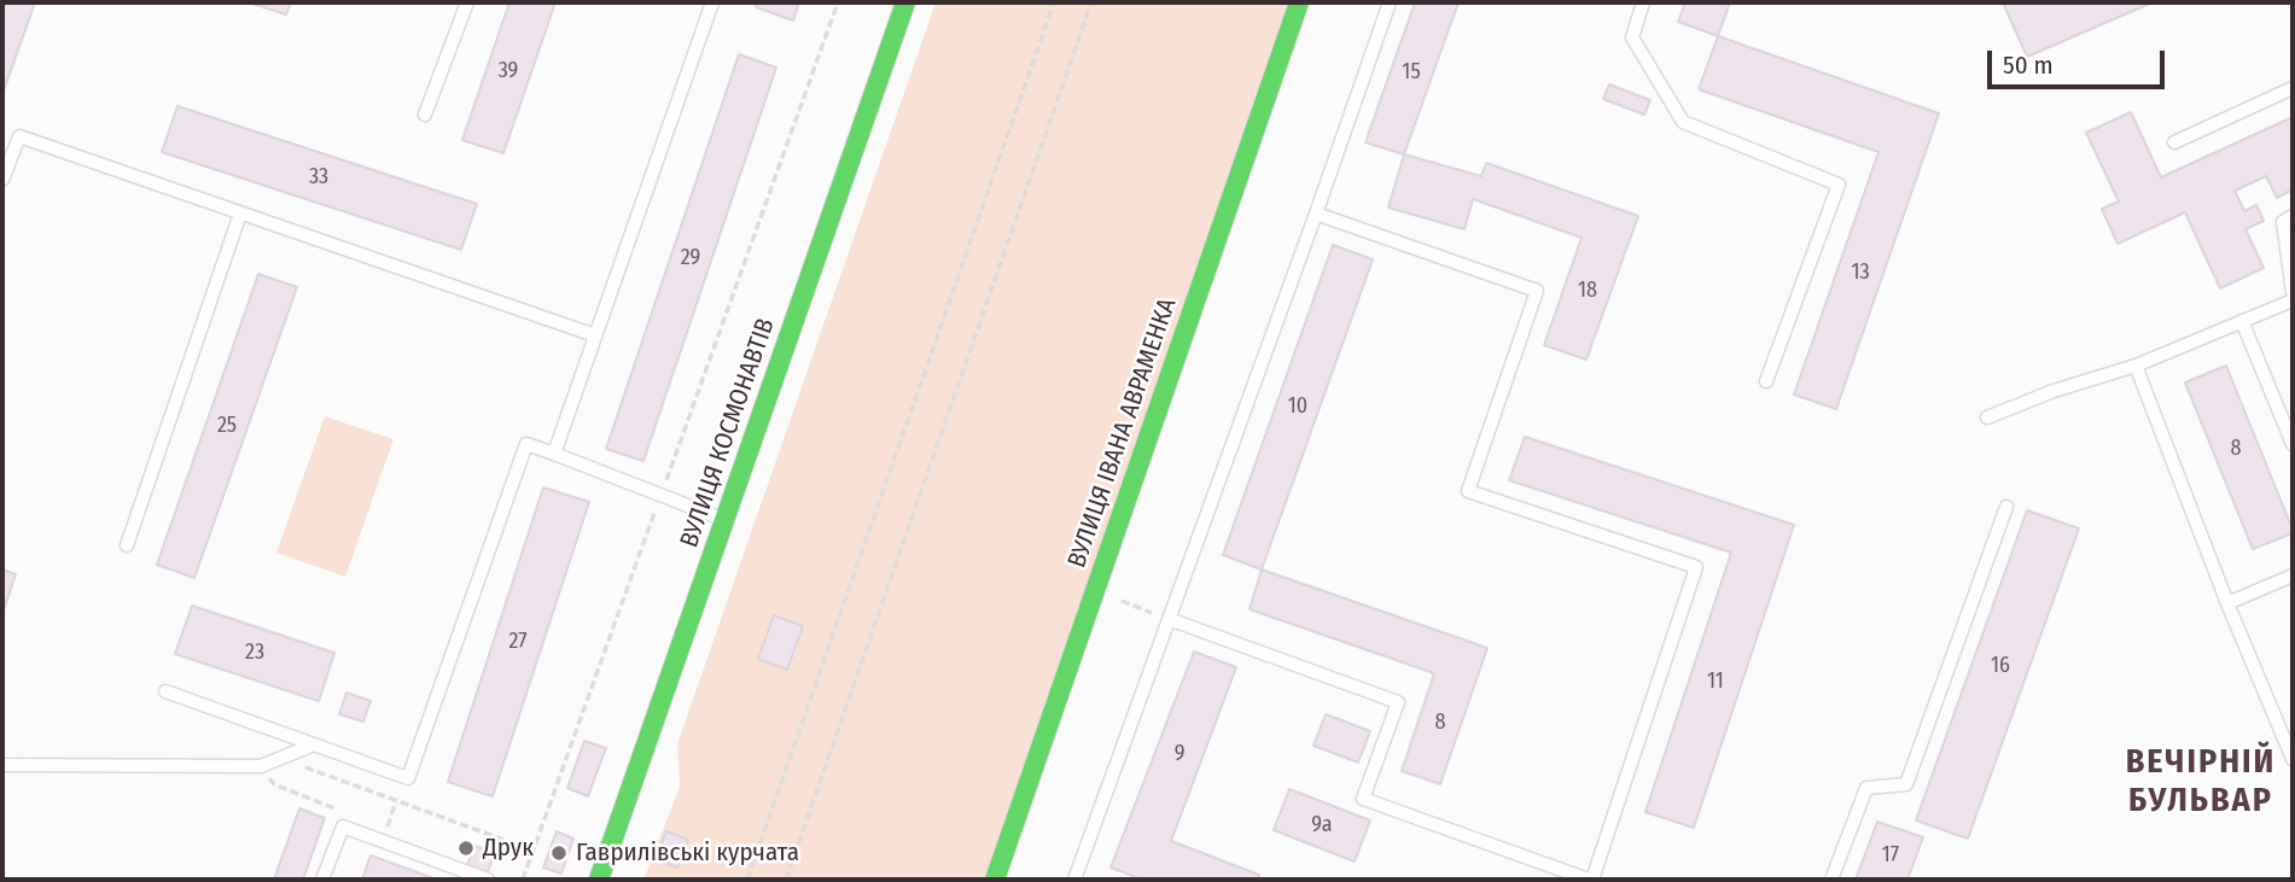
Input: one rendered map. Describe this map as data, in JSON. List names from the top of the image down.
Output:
{
  "streets": {
    "street": ["ВУЛИЦЯ КОСМОНАВТІВ", "ВУЛИЦЯ ІВАНА АВРАМЕНКА"]
  },
  "districts": ["ВЕЧІРНІЙ БУЛЬВАР"],
  "places": ["Друк", "Гаврилівські курчата"],
  "house_numbers": [
    "39",
    "15",
    "33",
    "29",
    "13",
    "18",
    "10",
    "25",
    "8",
    "27",
    "23",
    "16",
    "11",
    "8",
    "9",
    "9а",
    "17"
  ],
  "scale_bar": "50 m"
}
